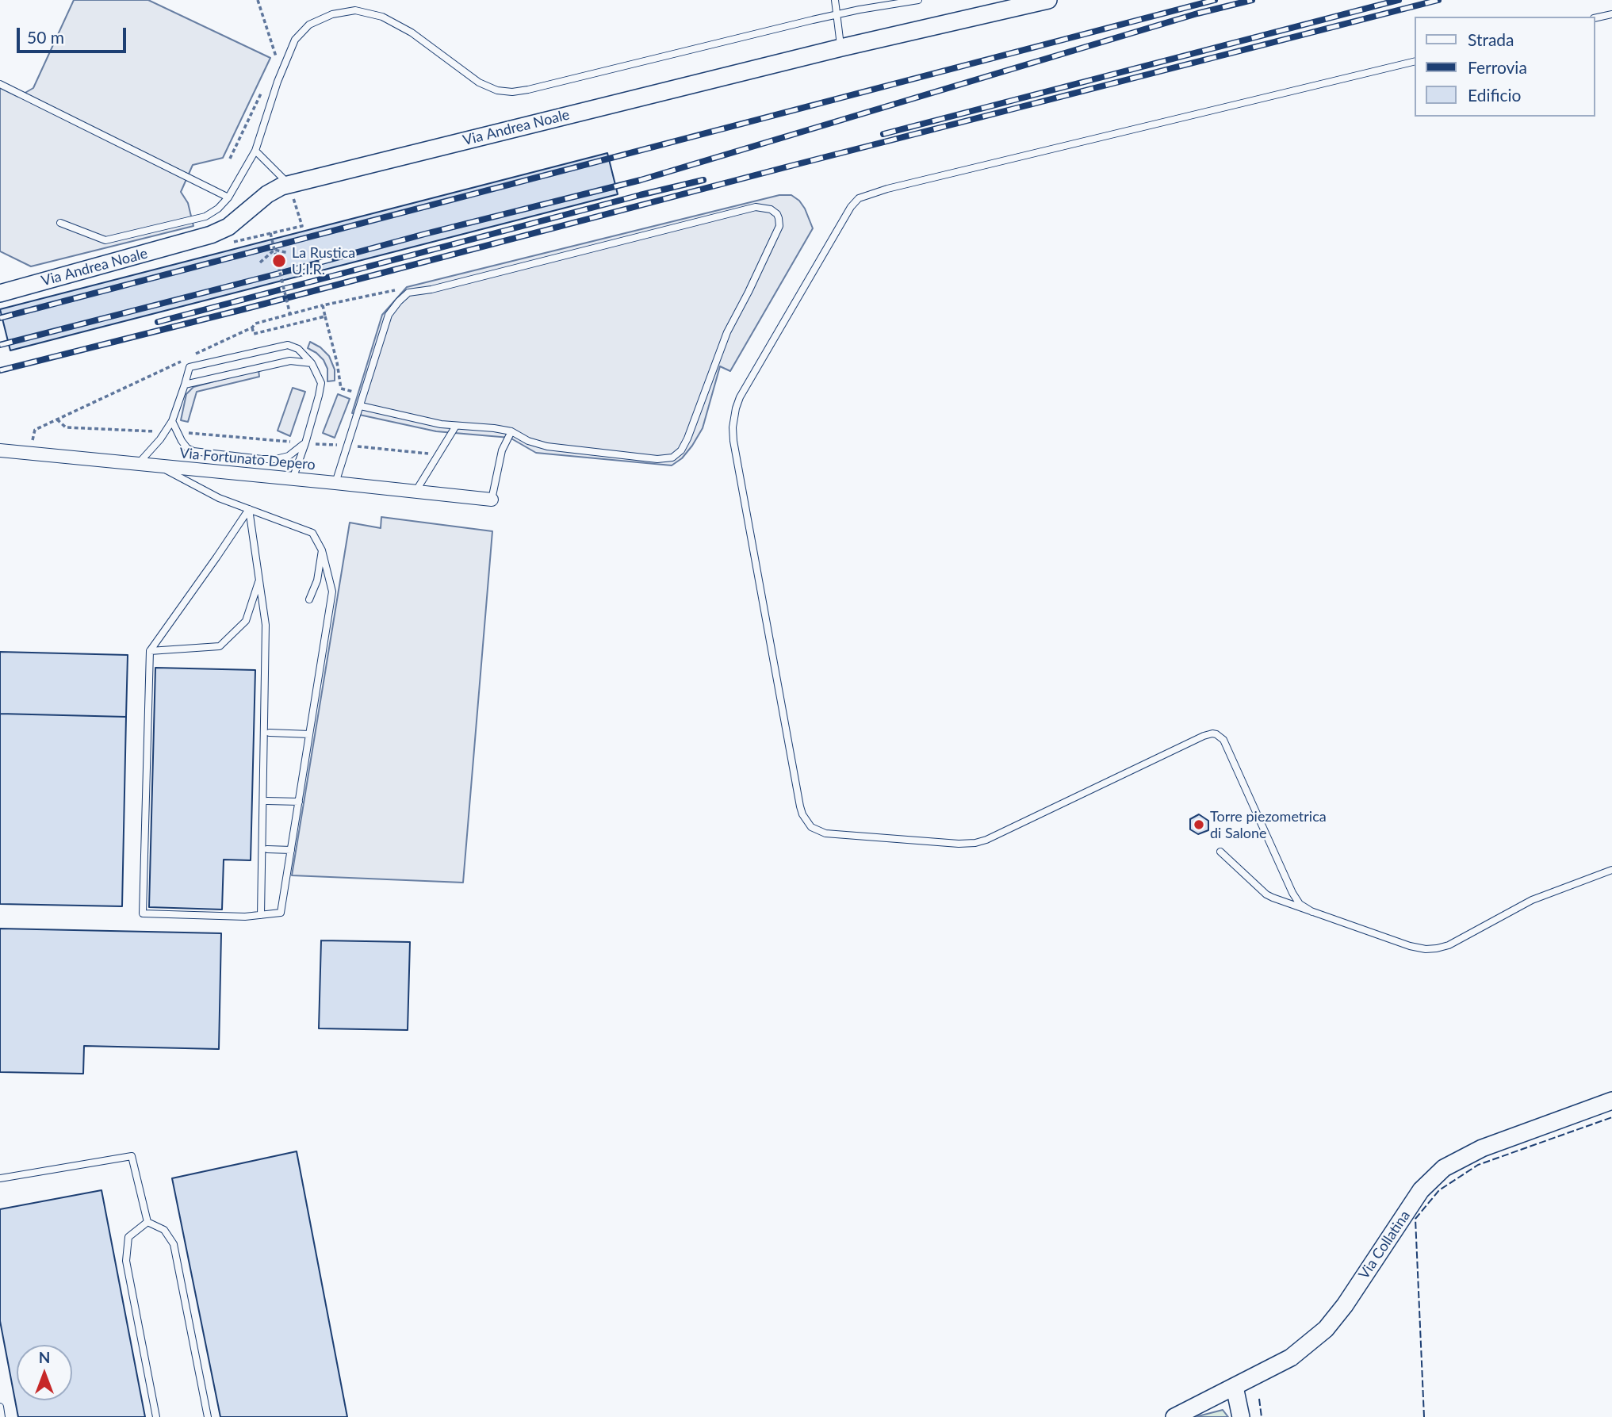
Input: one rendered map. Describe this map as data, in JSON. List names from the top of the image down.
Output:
{
  "streets": {
    "street": ["Via Andrea Noale", "Via Fortunato Depero", "Via Collatina"]
  },
  "places": ["La Rustica U.I.R.", "Torre piezometrica di Salone"],
  "legend": ["Strada", "Ferrovia", "Edificio"],
  "scale_bar": "50 m",
  "north": "top"
}
